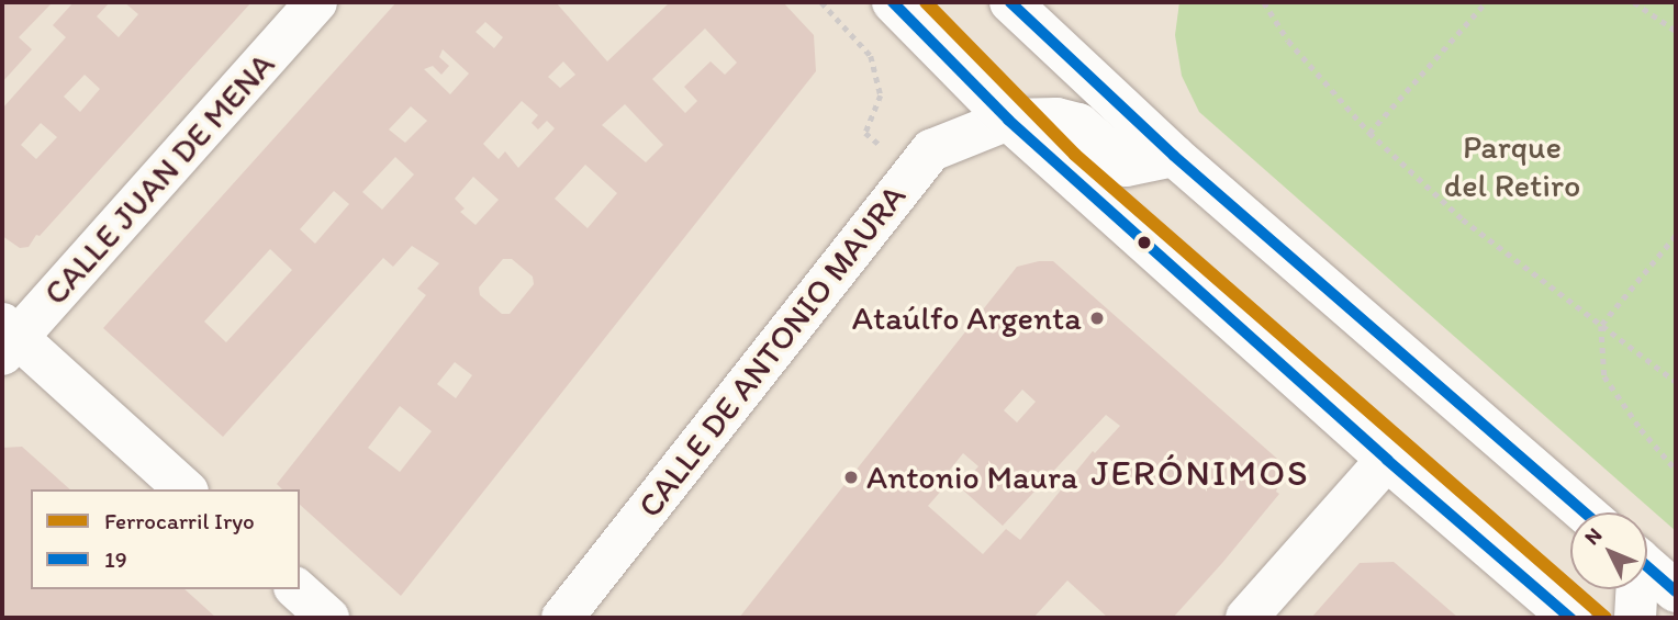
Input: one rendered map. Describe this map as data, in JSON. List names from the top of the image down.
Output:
{
  "streets": {
    "street": ["CALLE JUAN DE MENA", "CALLE DE ANTONIO MAURA"]
  },
  "districts": ["JERÓNIMOS"],
  "parks": ["Parque del Retiro"],
  "places": ["Ataúlfo Argenta", "Antonio Maura"],
  "lines": ["rail line Iryo", "transit line 19"],
  "legend": ["Ferrocarril Iryo", "19"],
  "north": "top left"
}
